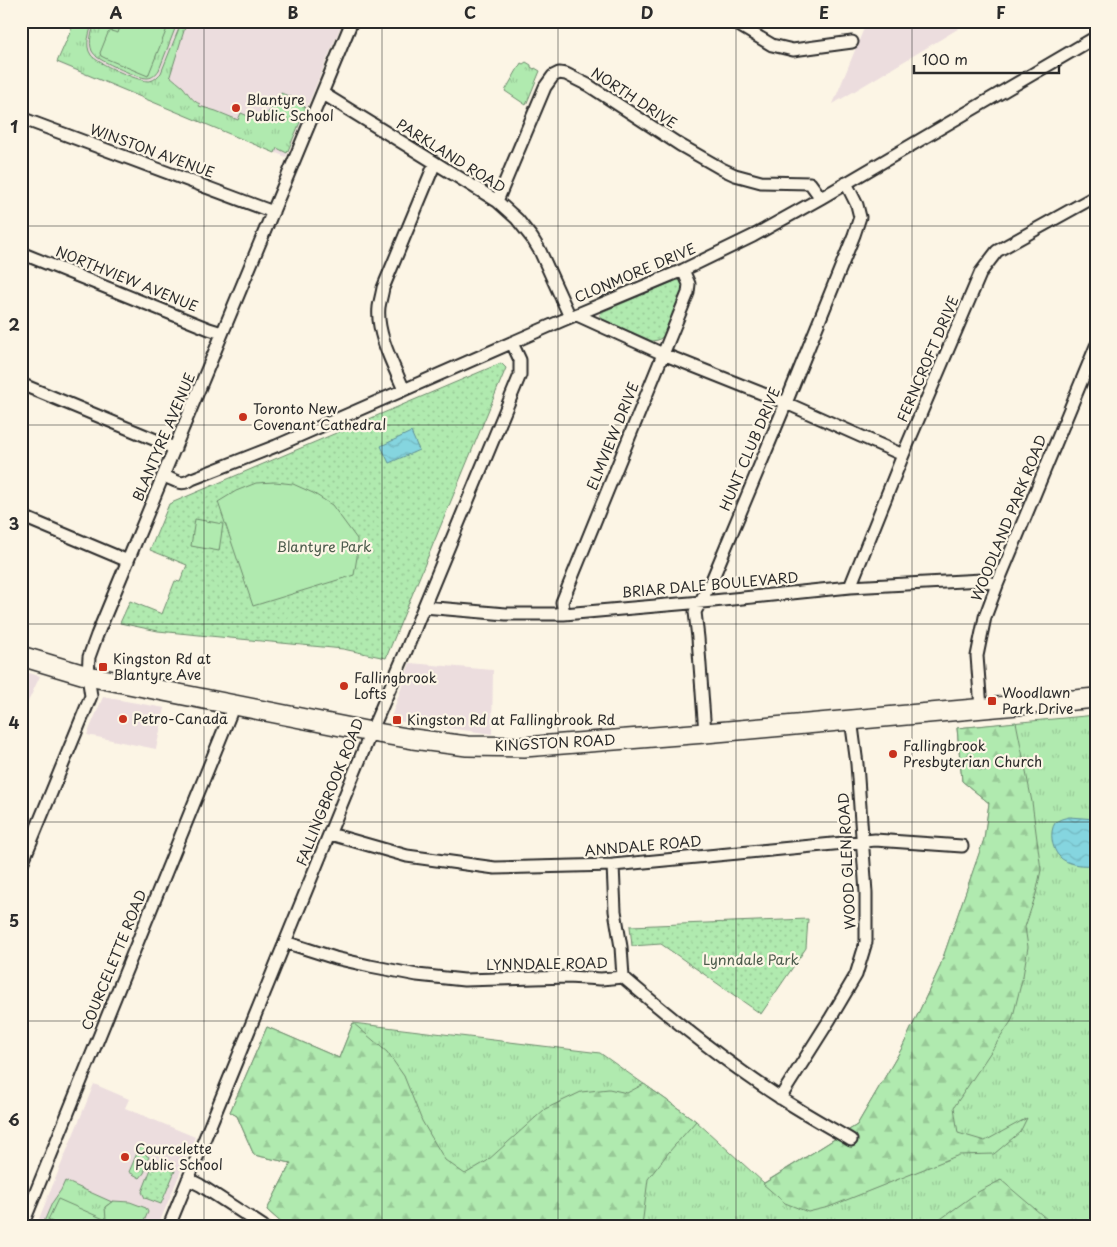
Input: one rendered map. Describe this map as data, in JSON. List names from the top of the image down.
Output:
{
  "streets": {
    "main road": ["KINGSTON ROAD"],
    "street": [
      "NORTH DRIVE",
      "WINSTON AVENUE",
      "PARKLAND ROAD",
      "CLONMORE DRIVE",
      "NORTHVIEW AVENUE",
      "FERNCROFT DRIVE",
      "ELMVIEW DRIVE",
      "BLANTYRE AVENUE",
      "HUNT CLUB DRIVE",
      "WOODLAND PARK ROAD",
      "BRIAR DALE BOULEVARD",
      "FALLINGBROOK ROAD",
      "ANNDALE ROAD",
      "WOOD GLEN ROAD",
      "COURCELETTE ROAD",
      "LYNNDALE ROAD"
    ]
  },
  "crossings": [
    ["NORTH DRIVE", "PARKLAND ROAD"],
    ["NORTH DRIVE", "CLONMORE DRIVE"],
    ["WINSTON AVENUE", "BLANTYRE AVENUE"],
    ["PARKLAND ROAD", "CLONMORE DRIVE"],
    ["PARKLAND ROAD", "BLANTYRE AVENUE"],
    ["CLONMORE DRIVE", "ELMVIEW DRIVE"],
    ["CLONMORE DRIVE", "BLANTYRE AVENUE"],
    ["CLONMORE DRIVE", "HUNT CLUB DRIVE"],
    ["CLONMORE DRIVE", "FALLINGBROOK ROAD"],
    ["NORTHVIEW AVENUE", "BLANTYRE AVENUE"],
    ["FERNCROFT DRIVE", "BRIAR DALE BOULEVARD"],
    ["ELMVIEW DRIVE", "BRIAR DALE BOULEVARD"],
    ["BLANTYRE AVENUE", "KINGSTON ROAD"],
    ["HUNT CLUB DRIVE", "BRIAR DALE BOULEVARD"],
    ["HUNT CLUB DRIVE", "KINGSTON ROAD"],
    ["WOODLAND PARK ROAD", "BRIAR DALE BOULEVARD"],
    ["WOODLAND PARK ROAD", "KINGSTON ROAD"],
    ["BRIAR DALE BOULEVARD", "FALLINGBROOK ROAD"],
    ["KINGSTON ROAD", "FALLINGBROOK ROAD"],
    ["KINGSTON ROAD", "WOOD GLEN ROAD"],
    ["KINGSTON ROAD", "COURCELETTE ROAD"],
    ["FALLINGBROOK ROAD", "ANNDALE ROAD"],
    ["FALLINGBROOK ROAD", "LYNNDALE ROAD"],
    ["ANNDALE ROAD", "WOOD GLEN ROAD"],
    ["WOOD GLEN ROAD", "LYNNDALE ROAD"]
  ],
  "parks": ["Blantyre Park", "Lynndale Park"],
  "places": {
    "other": [
      "Blantyre Public School",
      "Toronto New Covenant Cathedral",
      "Fallingbrook Lofts",
      "Petro-Canada",
      "Fallingbrook Presbyterian Church",
      "Courcelette Public School"
    ],
    "transit": ["Kingston Rd at Blantyre Ave", "Woodlawn Park Drive", "Kingston Rd at Fallingbrook Rd"]
  },
  "scale_bar": "100 m",
  "grid": {
    "columns": [
      "A",
      "B",
      "C",
      "D",
      "E",
      "F"
    ],
    "rows": [
      "1",
      "2",
      "3",
      "4",
      "5",
      "6"
    ]
  }
}
